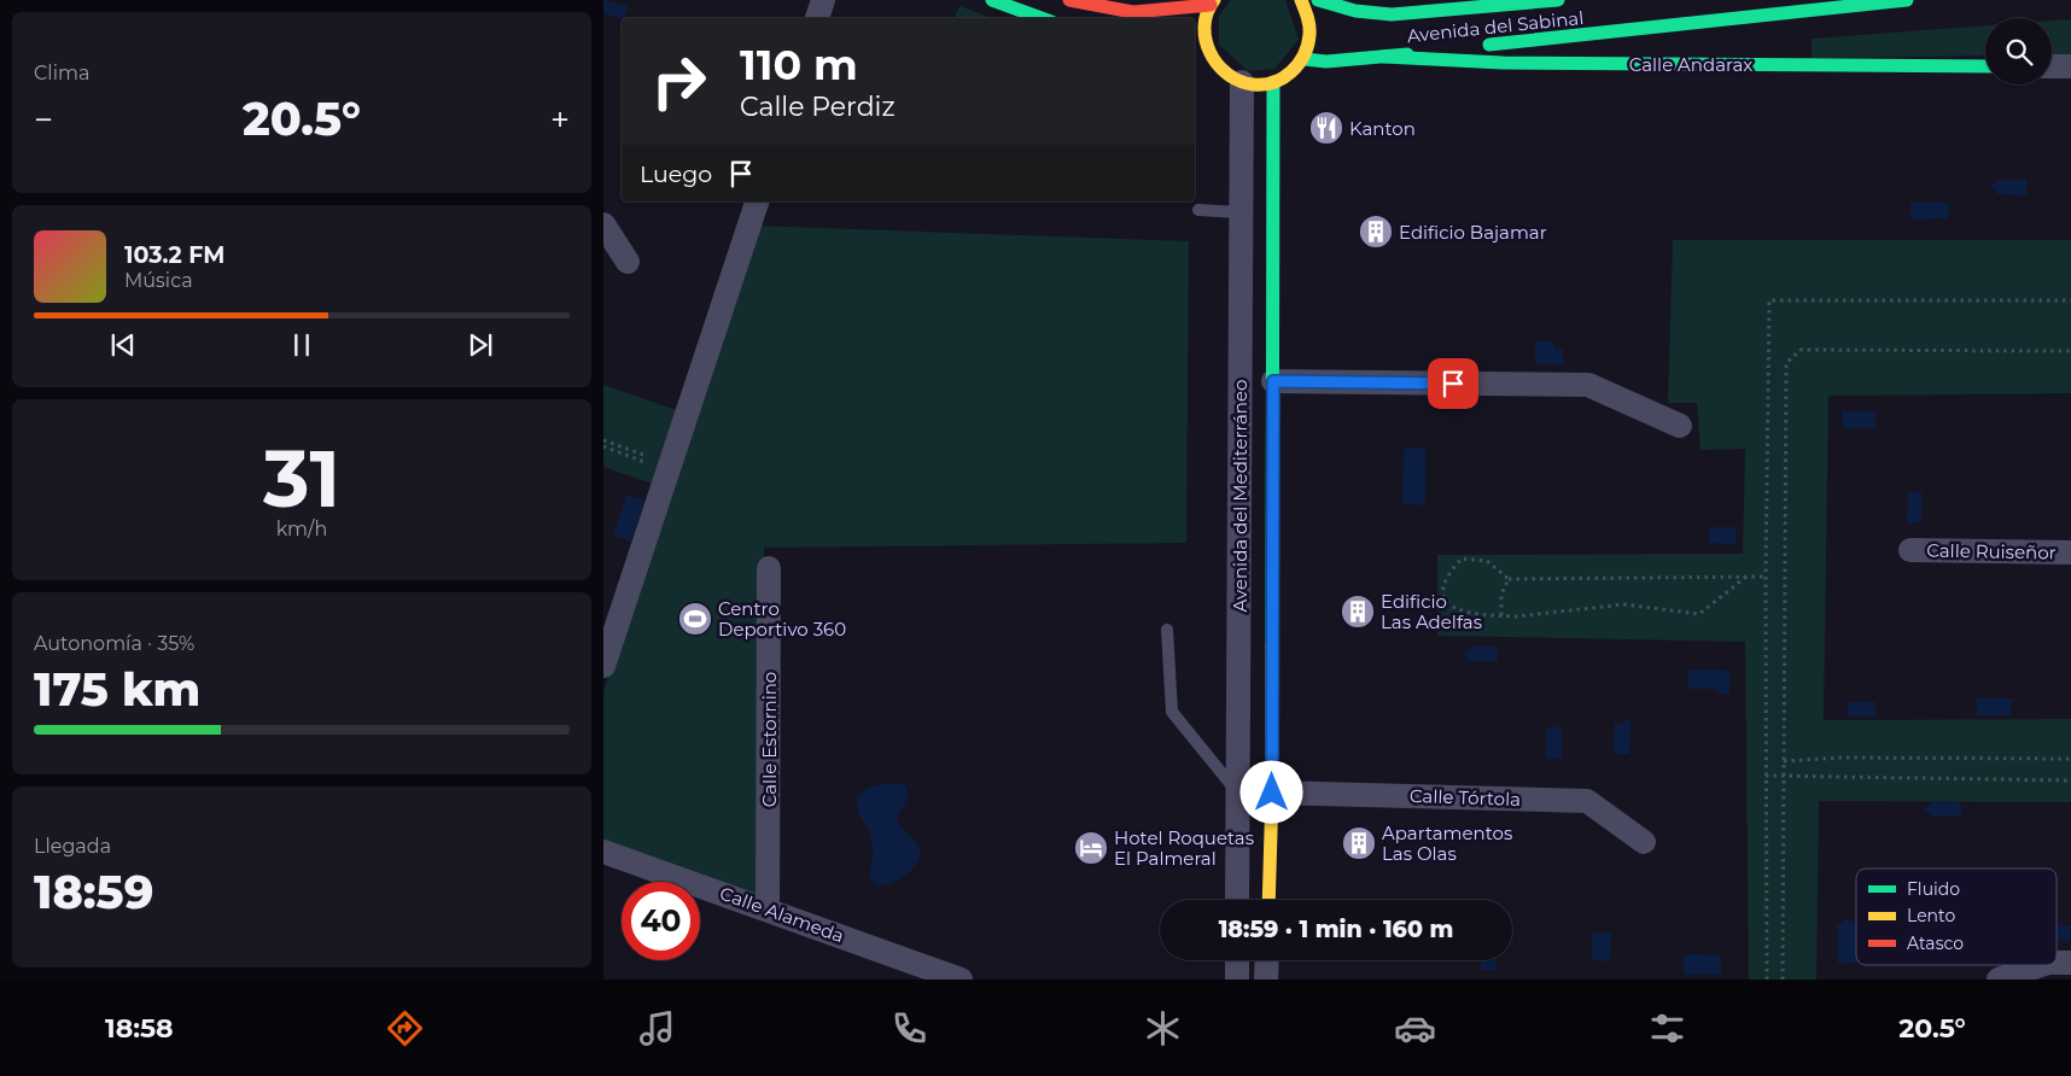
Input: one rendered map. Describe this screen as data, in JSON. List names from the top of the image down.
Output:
{
  "streets": {
    "street": [
      "Avenida del Sabinal",
      "Calle Andarax",
      "Avenida del Mediterráneo",
      "Calle Ruiseñor",
      "Calle Estornino",
      "Calle Tórtola",
      "Calle Alameda"
    ]
  },
  "crossings": [
    ["Avenida del Sabinal", "Calle Andarax"],
    ["Avenida del Mediterráneo", "Calle Tórtola"],
    ["Calle Estornino", "Calle Alameda"]
  ],
  "places": {
    "restaurant": ["Kanton"],
    "building": ["Edificio Bajamar", "Edificio Las Adelfas", "Apartamentos Las Olas"],
    "sports": ["Centro Deportivo 360"],
    "hotel": ["Hotel Roquetas El Palmeral"]
  },
  "legend": ["Fluido", "Lento", "Atasco"],
  "page": {
    "tile": [
      "Clima",
      ["31", "km/h"],
      ["Autonomía · 35%", "175 km"],
      ["Llegada", "18:59"]
    ],
    "turn": ["110 m", "Calle Perdiz"],
    "heat": ["−", "20.5°", "+"],
    "then": "Luego",
    "song": ["103.2 FM", "Música"],
    "limit": "40",
    "trip": "18:59 · 1 min · 160 m",
    "tabs": ["18:58", "20.5°"]
  }
}
